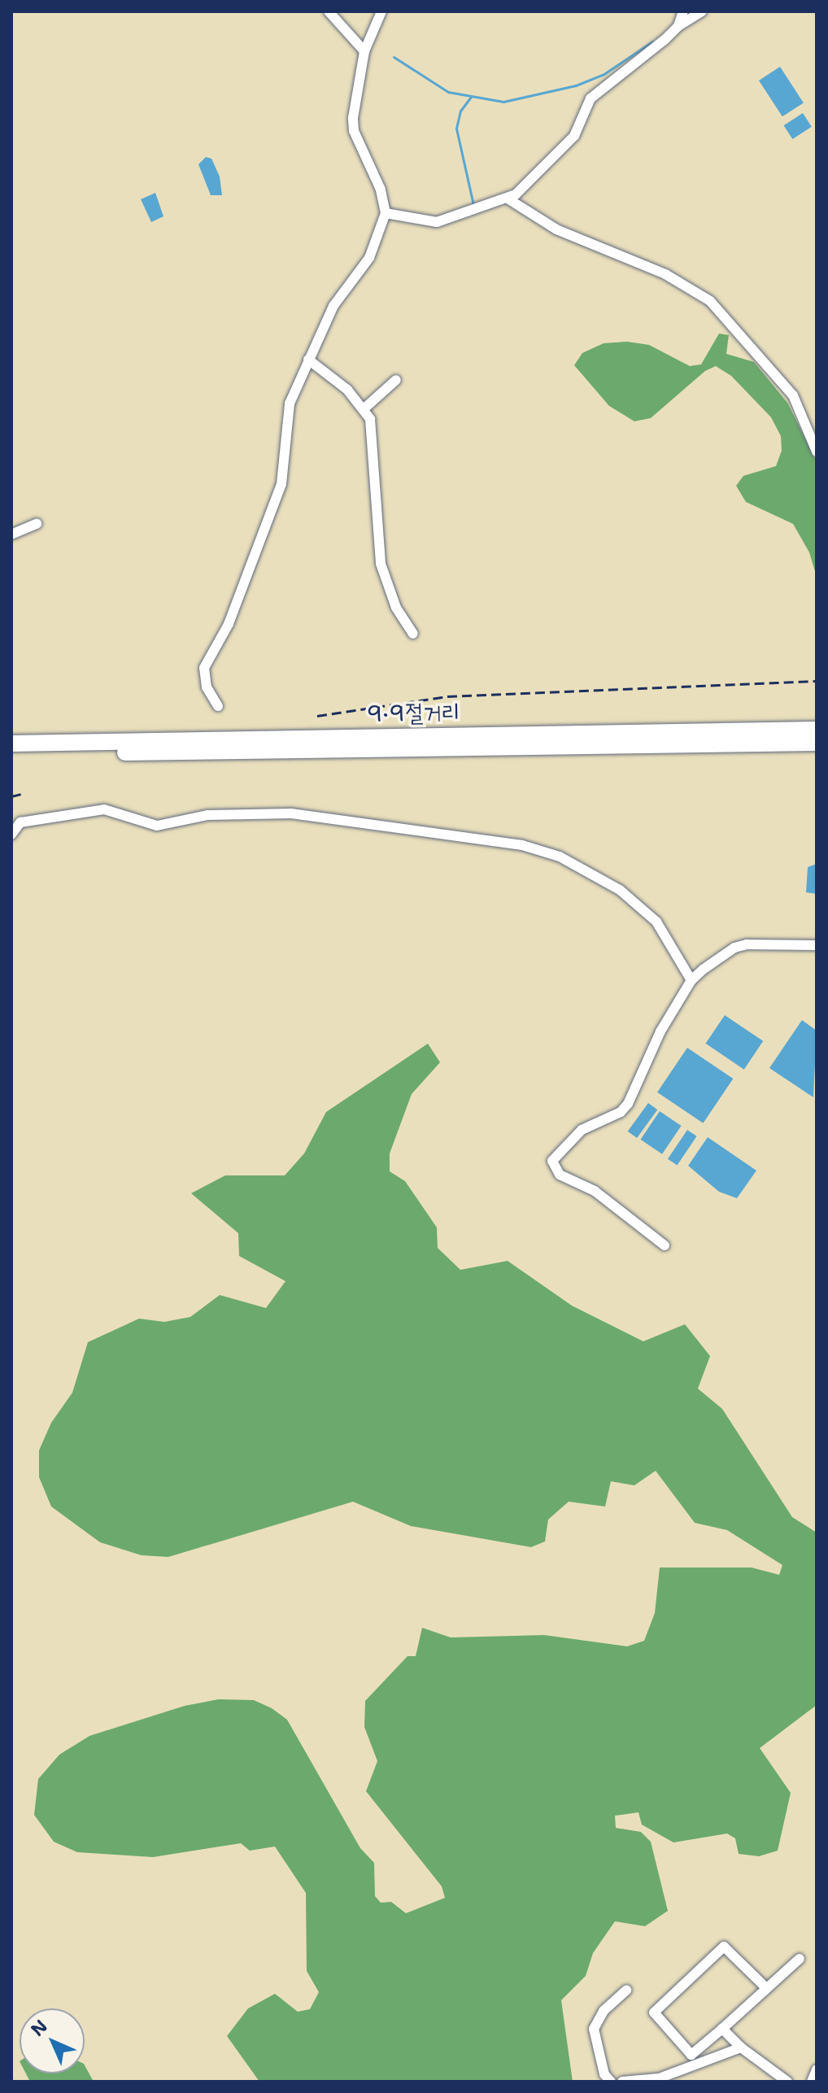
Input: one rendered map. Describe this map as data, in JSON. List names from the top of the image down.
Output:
{
  "streets": {
    "highway": ["9·9절거리"]
  },
  "north": "top left"
}
